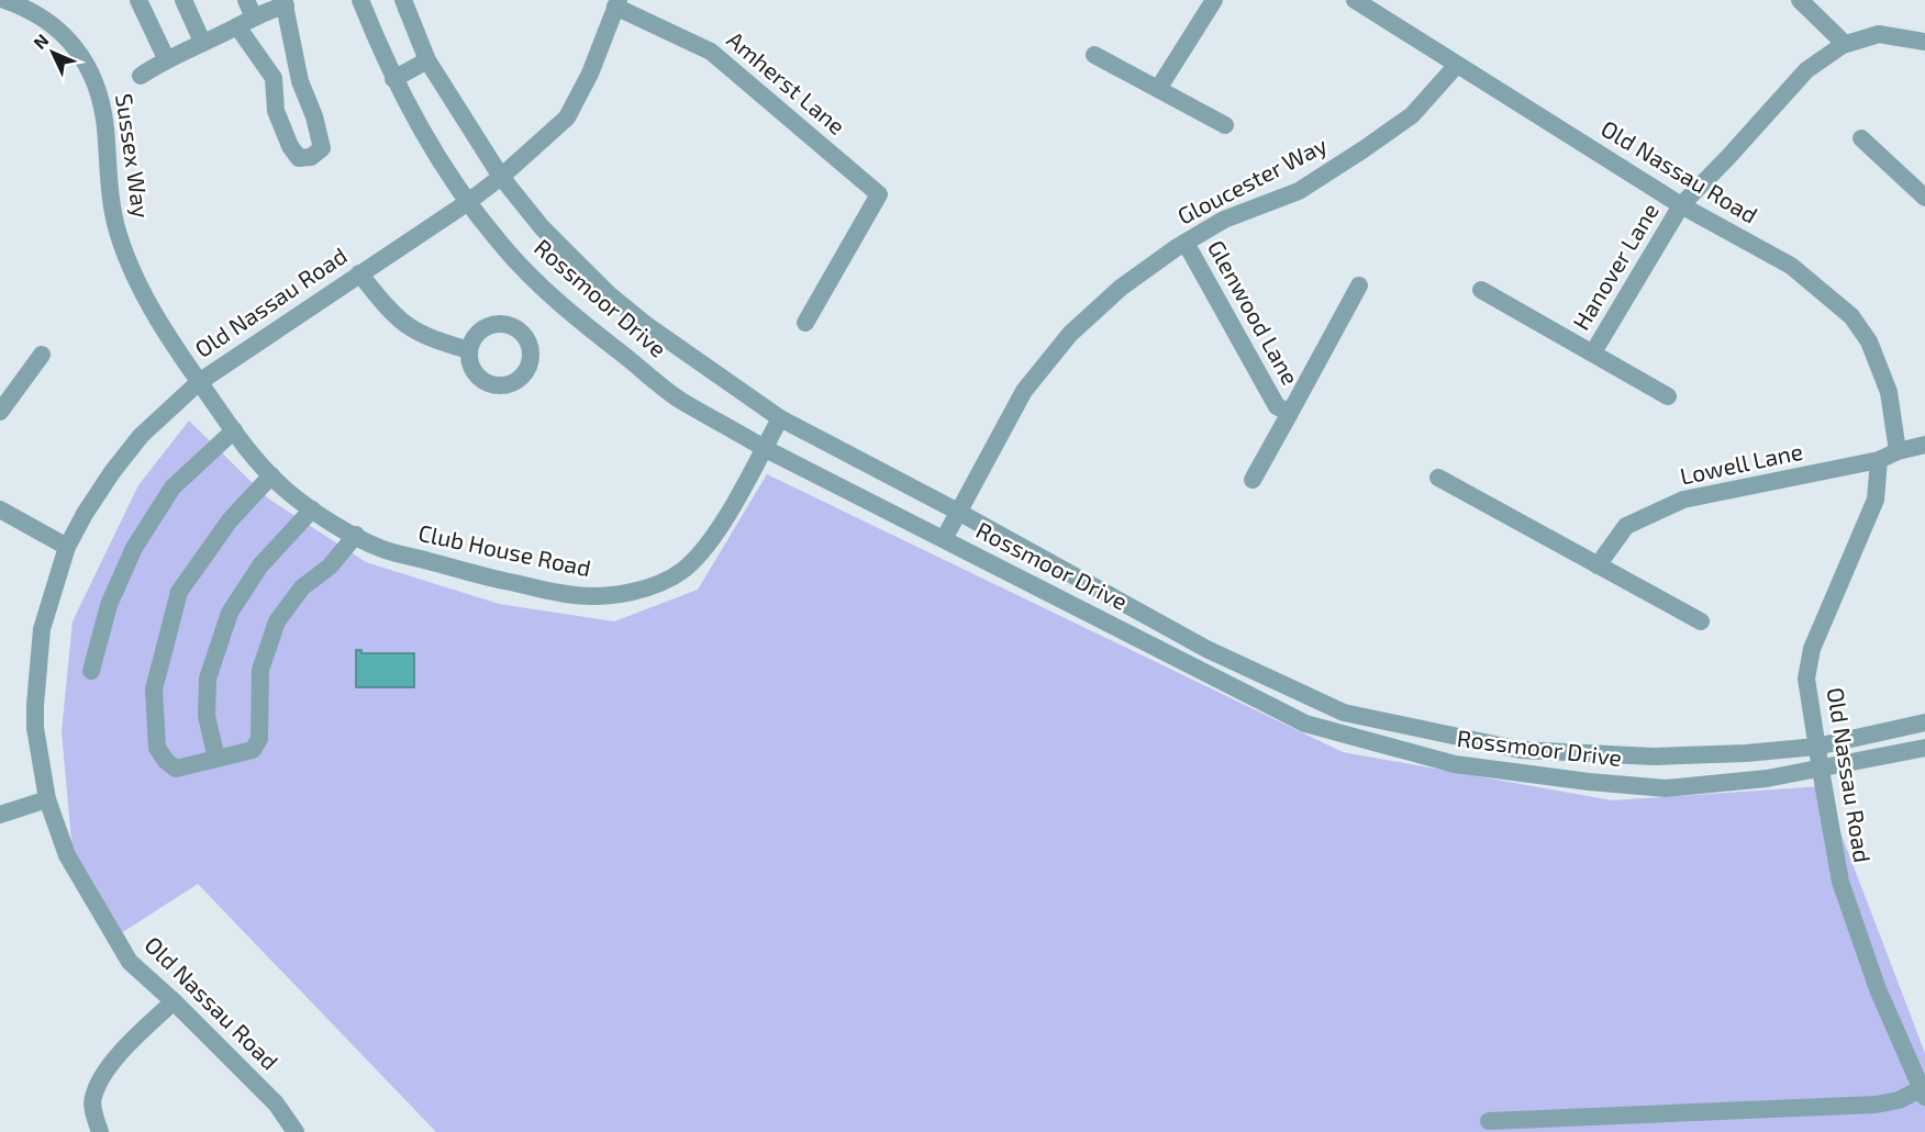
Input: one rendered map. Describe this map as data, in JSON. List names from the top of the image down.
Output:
{
  "streets": {
    "street": [
      "Amherst Lane",
      "Sussex Way",
      "Old Nassau Road",
      "Gloucester Way",
      "Hanover Lane",
      "Rossmoor Drive",
      "Glenwood Lane",
      "Lowell Lane",
      "Club House Road"
    ]
  },
  "crossings": [
    ["Amherst Lane", "Old Nassau Road"],
    ["Sussex Way", "Old Nassau Road"],
    ["Sussex Way", "Club House Road"],
    ["Old Nassau Road", "Gloucester Way"],
    ["Old Nassau Road", "Hanover Lane"],
    ["Old Nassau Road", "Rossmoor Drive"],
    ["Old Nassau Road", "Lowell Lane"],
    ["Old Nassau Road", "Club House Road"],
    ["Gloucester Way", "Rossmoor Drive"],
    ["Gloucester Way", "Glenwood Lane"],
    ["Rossmoor Drive", "Club House Road"]
  ],
  "north": "top left"
}
